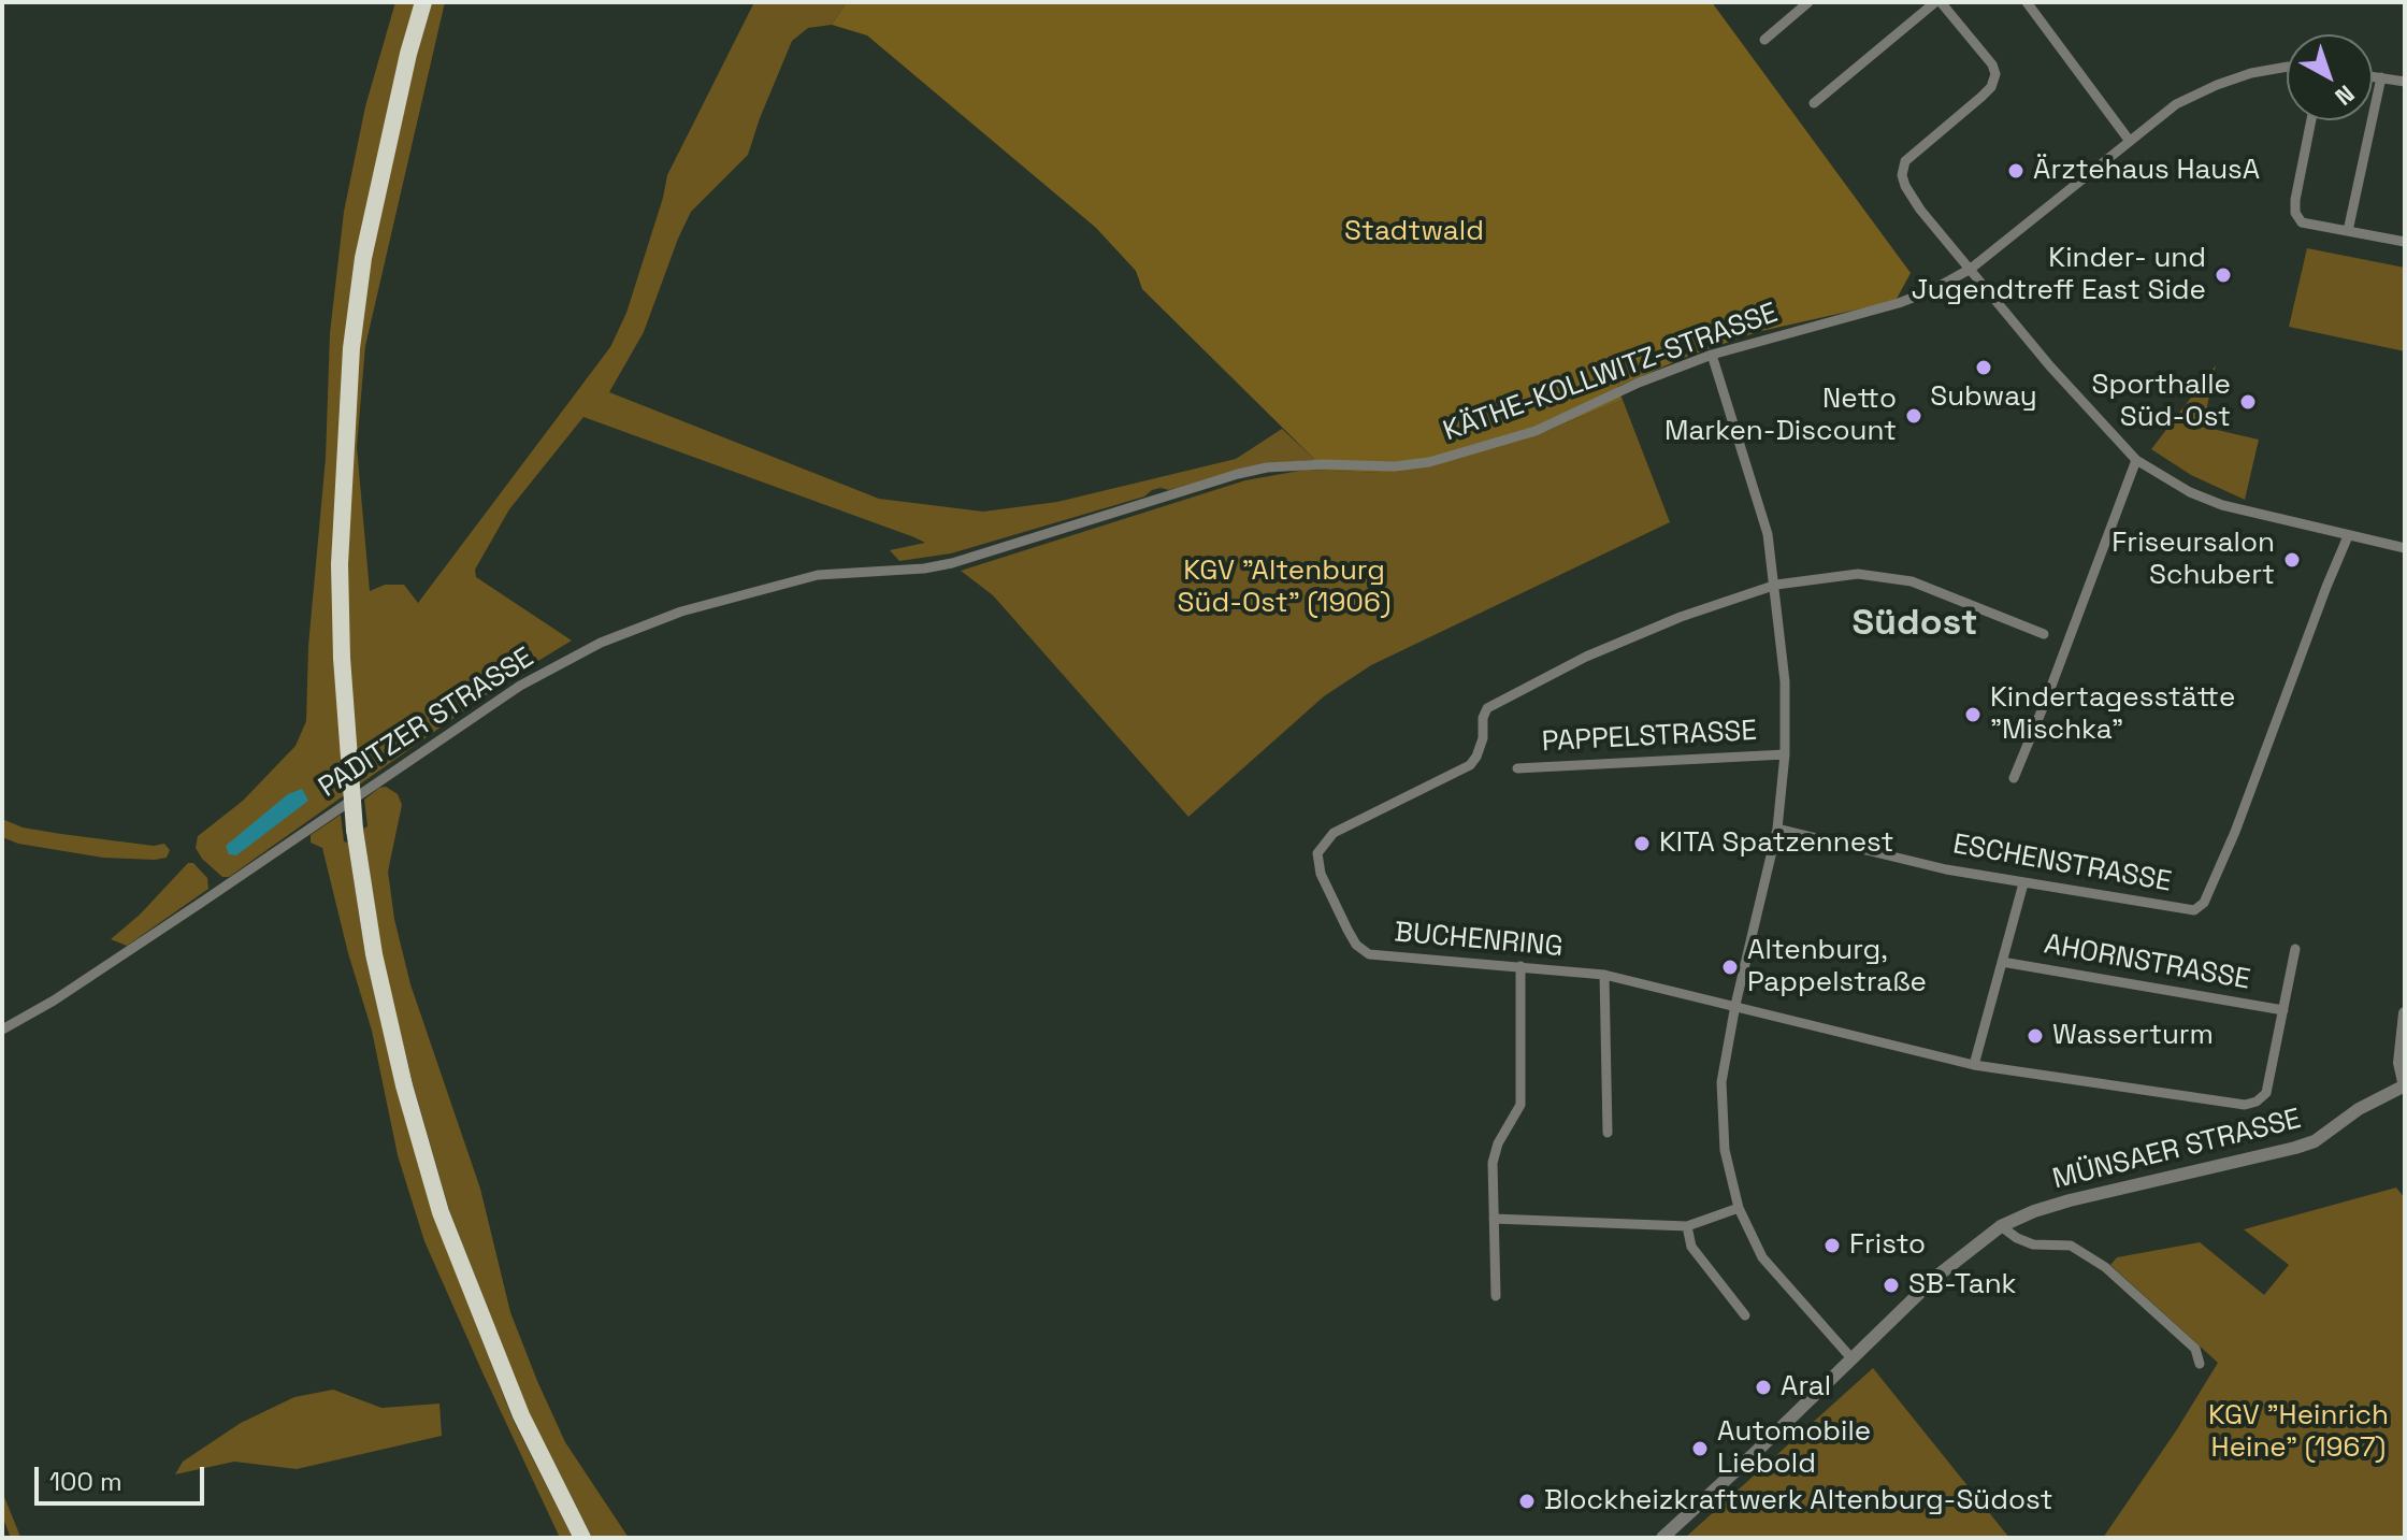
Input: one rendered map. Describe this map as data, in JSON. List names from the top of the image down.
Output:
{
  "streets": {
    "street": [
      "KÄTHE-KOLLWITZ-STRASSE",
      "PADITZER STRASSE",
      "PAPPELSTRASSE",
      "ESCHENSTRASSE",
      "BUCHENRING",
      "AHORNSTRASSE",
      "MÜNSAER STRASSE"
    ]
  },
  "crossings": [
    ["KÄTHE-KOLLWITZ-STRASSE", "PADITZER STRASSE"],
    ["KÄTHE-KOLLWITZ-STRASSE", "PAPPELSTRASSE"],
    ["PAPPELSTRASSE", "ESCHENSTRASSE"],
    ["PAPPELSTRASSE", "BUCHENRING"],
    ["PAPPELSTRASSE", "AHORNSTRASSE"],
    ["PAPPELSTRASSE", "MÜNSAER STRASSE"],
    ["ESCHENSTRASSE", "AHORNSTRASSE"],
    ["BUCHENRING", "AHORNSTRASSE"]
  ],
  "districts": ["Südost"],
  "parks": ["Stadtwald", "KGV \"Altenburg Süd-Ost\" (1906)", "KGV \"Heinrich Heine\" (1967)"],
  "places": [
    "Ärztehaus HausA",
    "Kinder- und Jugendtreff East Side",
    "Subway",
    "Sporthalle Süd-Ost",
    "Netto Marken-Discount",
    "Friseursalon Schubert",
    "Kindertagesstätte \"Mischka\"",
    "KITA Spatzennest",
    "Altenburg, Pappelstraße",
    "Wasserturm",
    "Fristo",
    "SB-Tank",
    "Aral",
    "Automobile Liebold",
    "Blockheizkraftwerk Altenburg-Südost"
  ],
  "scale_bar": "100 m",
  "north": "bottom right"
}
